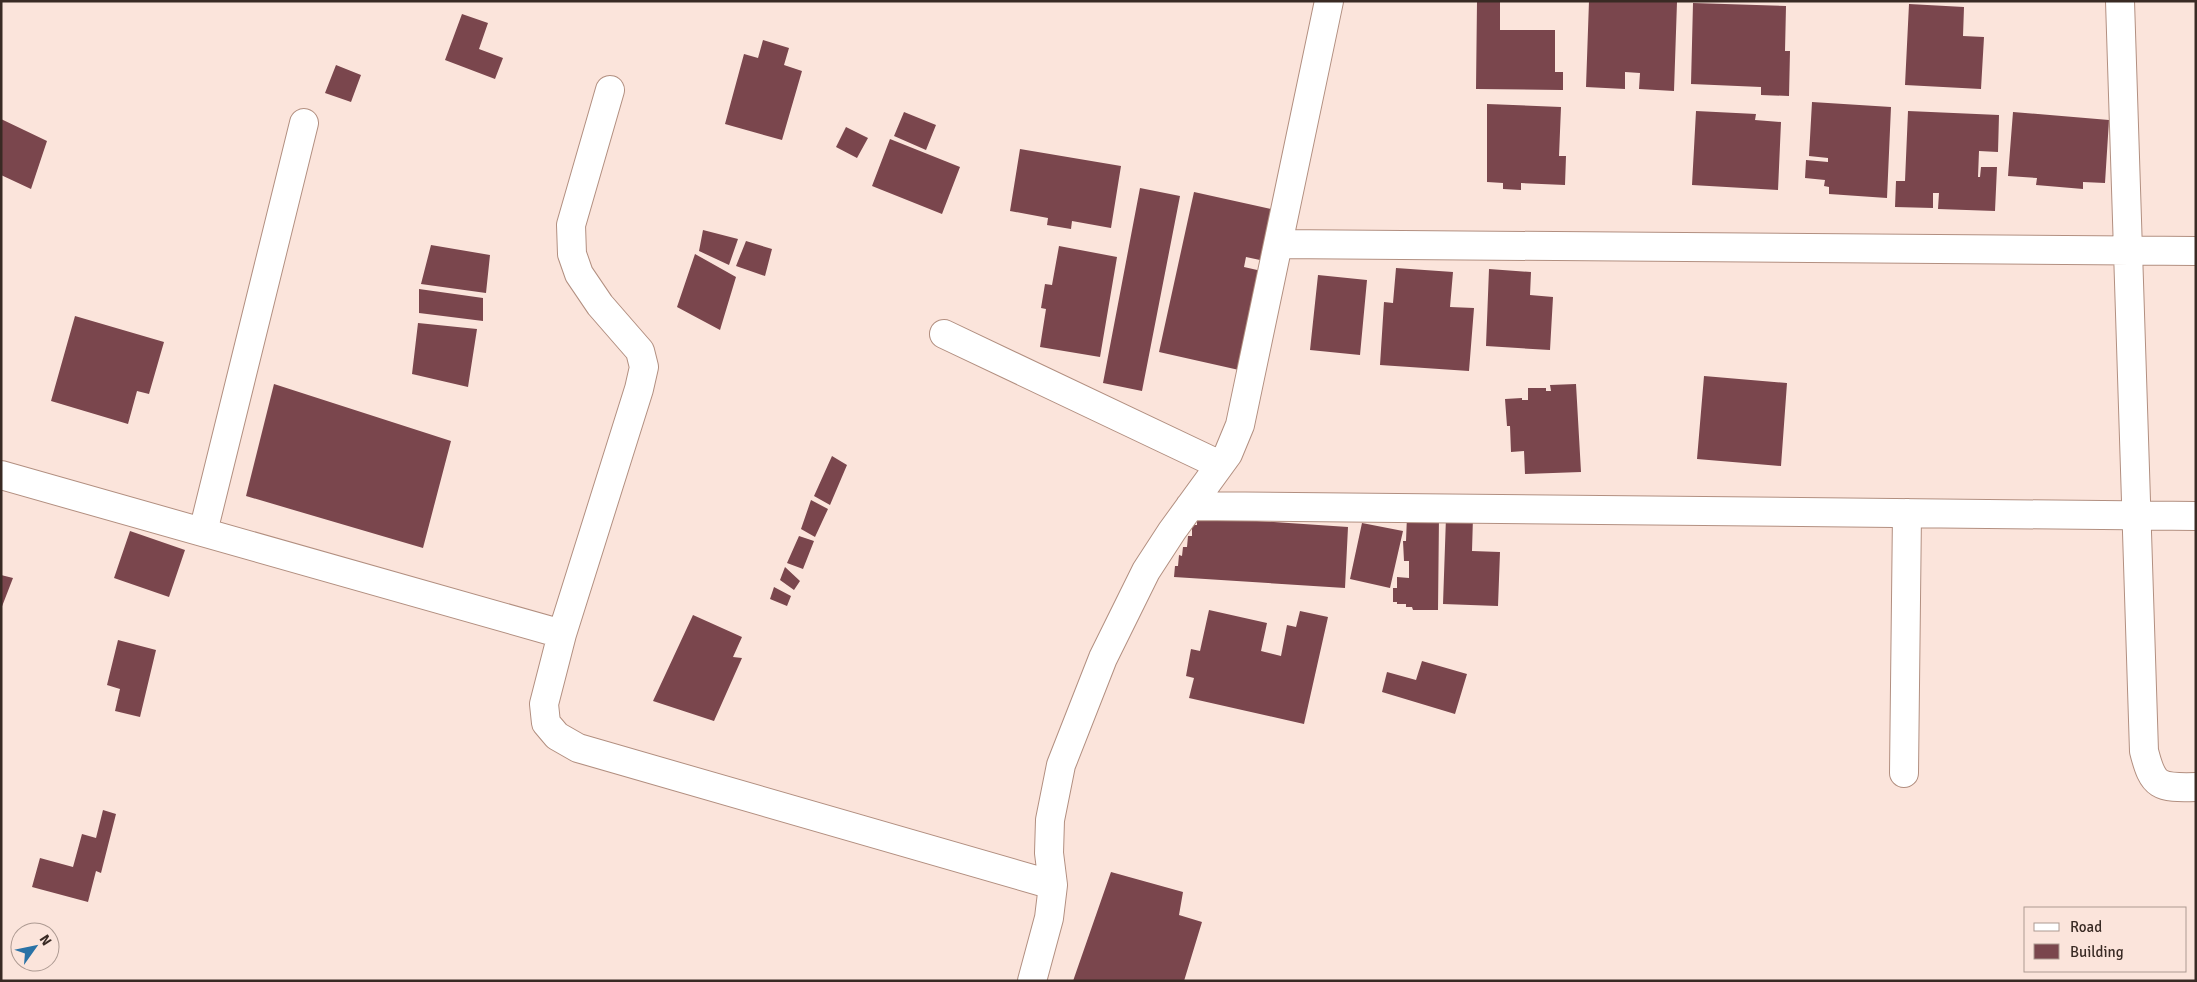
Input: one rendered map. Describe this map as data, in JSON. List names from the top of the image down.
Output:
{
  "legend": ["Road", "Building"],
  "north": "top right"
}
